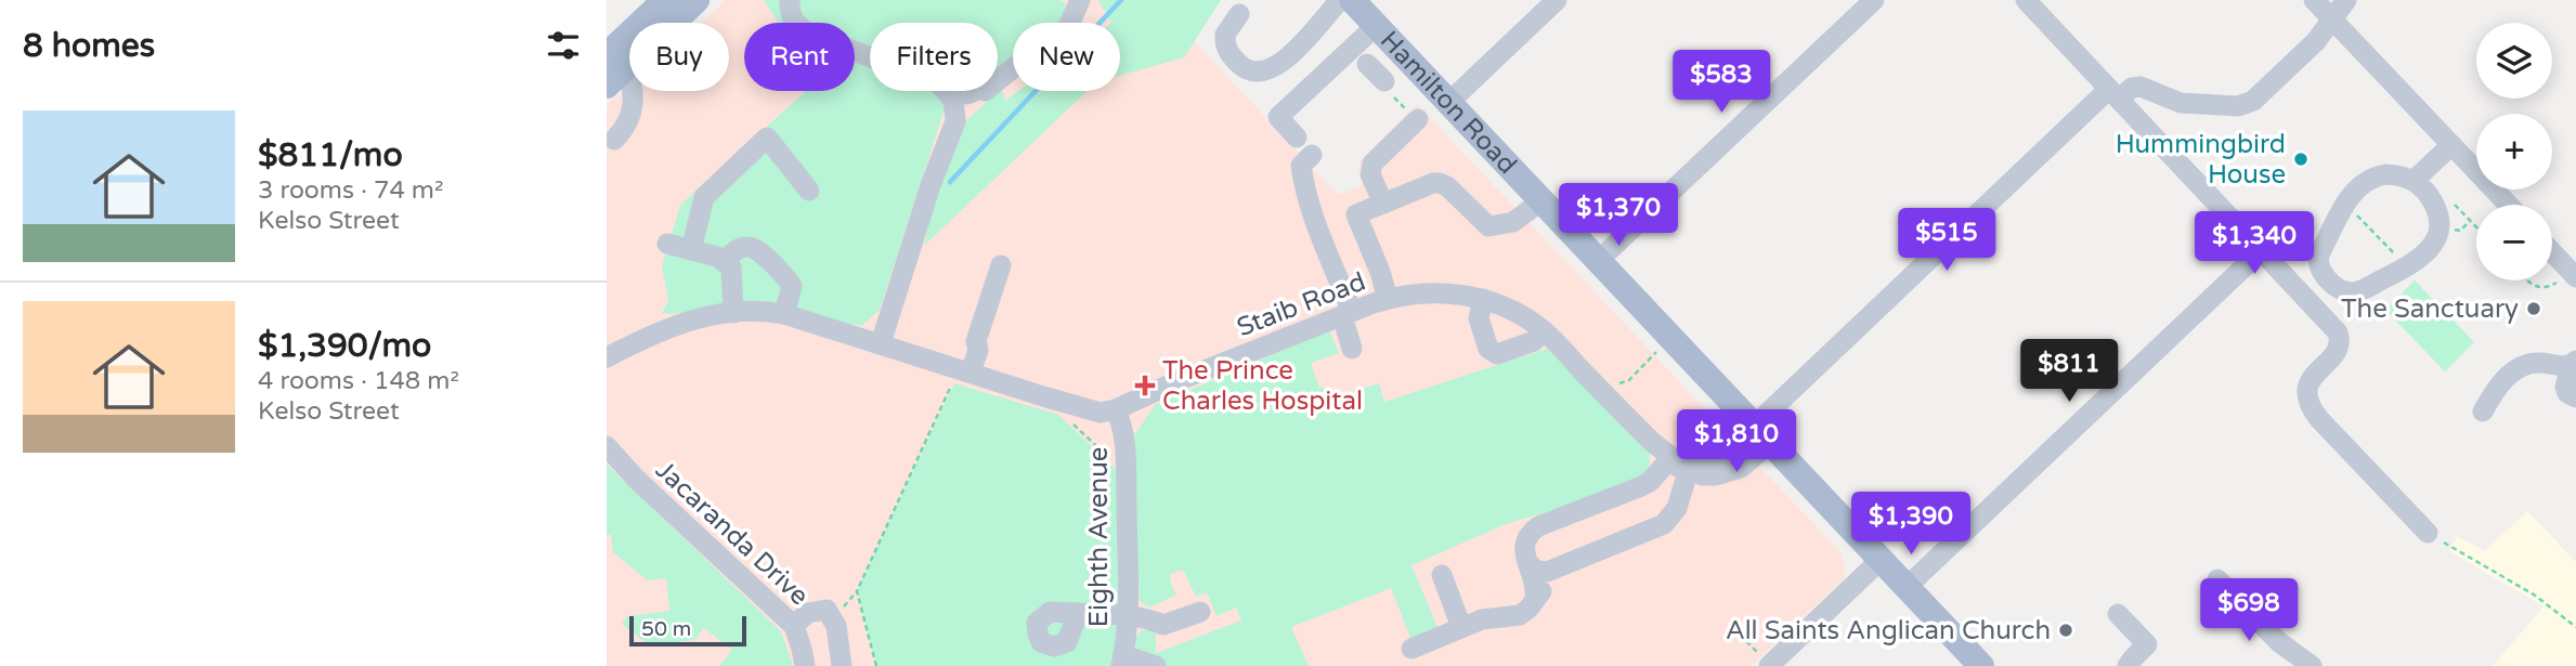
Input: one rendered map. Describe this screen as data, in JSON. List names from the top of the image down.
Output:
{
  "streets": {
    "main road": ["Hamilton Road"],
    "street": ["Staib Road", "Jacaranda Drive", "Eighth Avenue"]
  },
  "crossings": [
    ["Staib Road", "Eighth Avenue"]
  ],
  "places": {
    "other": ["Hummingbird House", "The Sanctuary", "All Saints Anglican Church"],
    "health": ["The Prince Charles Hospital"]
  },
  "scale_bar": "50 m",
  "page": {
    "heading": "8 homes",
    "map_buttons": ["+", "−"],
    "chip": [
      "Buy",
      "Rent",
      "Filters",
      "New"
    ],
    "price": [
      "$583",
      "$1,370",
      "$515",
      "$1,340",
      "$811",
      "$1,810",
      "$1,390",
      "$698"
    ],
    "list": [
      {
        "name": "$811/mo",
        "note": "3 rooms · 74 m² · Kelso Street"
      },
      {
        "name": "$1,390/mo",
        "note": "4 rooms · 148 m² · Kelso Street"
      }
    ],
    "scale": "50 m"
  }
}
